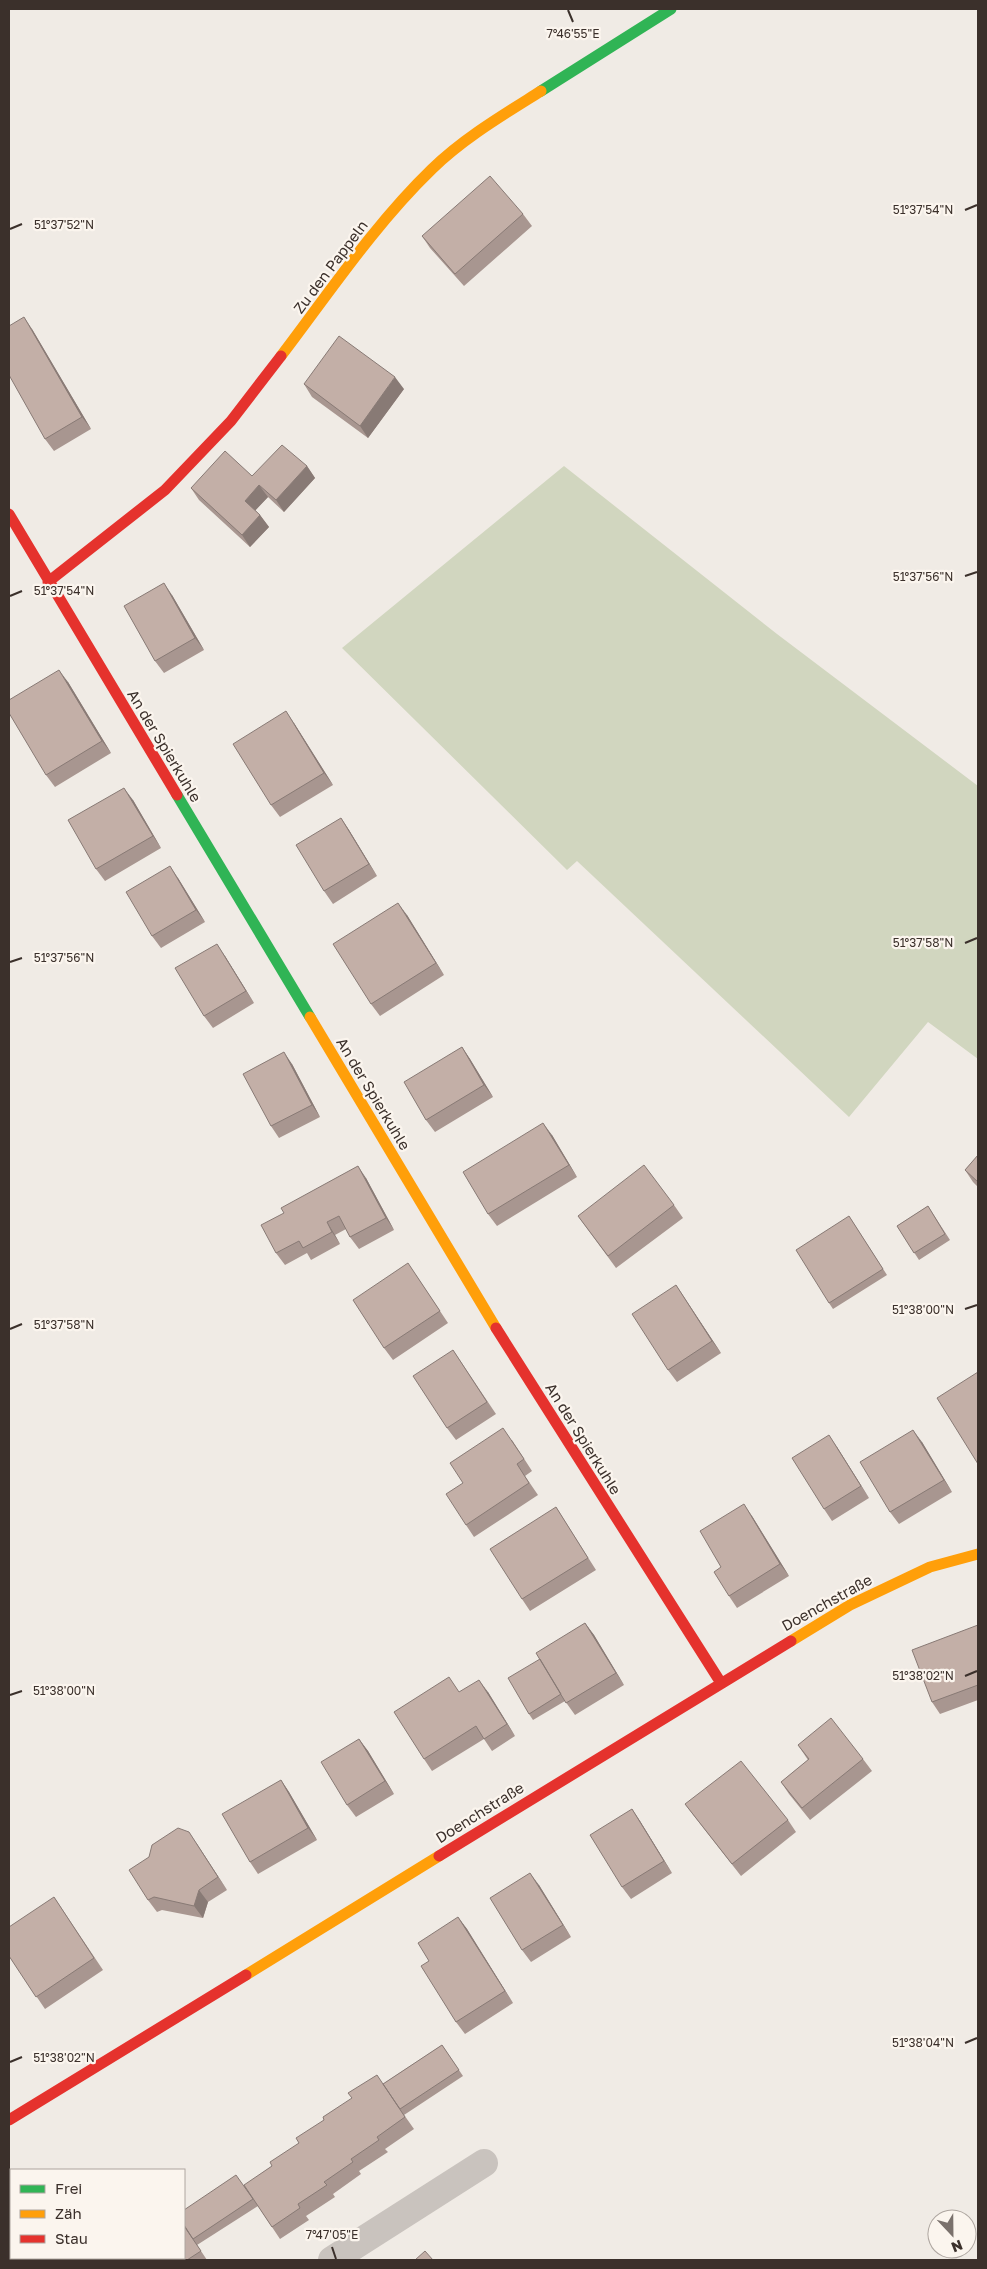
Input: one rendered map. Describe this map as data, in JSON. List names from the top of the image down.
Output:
{
  "streets": {
    "street": ["Zu den Pappeln", "An der Spierkuhle", "Doenchstraße"]
  },
  "crossings": [
    ["Zu den Pappeln", "An der Spierkuhle"],
    ["An der Spierkuhle", "Doenchstraße"]
  ],
  "legend": ["Frei", "Zäh", "Stau"],
  "north": "bottom",
  "coordinates": [
    "7°46'55\"E",
    "51°37'54\"N",
    "51°37'52\"N",
    "51°37'56\"N",
    "51°37'58\"N",
    "51°38'00\"N",
    "51°38'02\"N",
    "51°38'04\"N",
    "7°47'05\"E"
  ]
}
